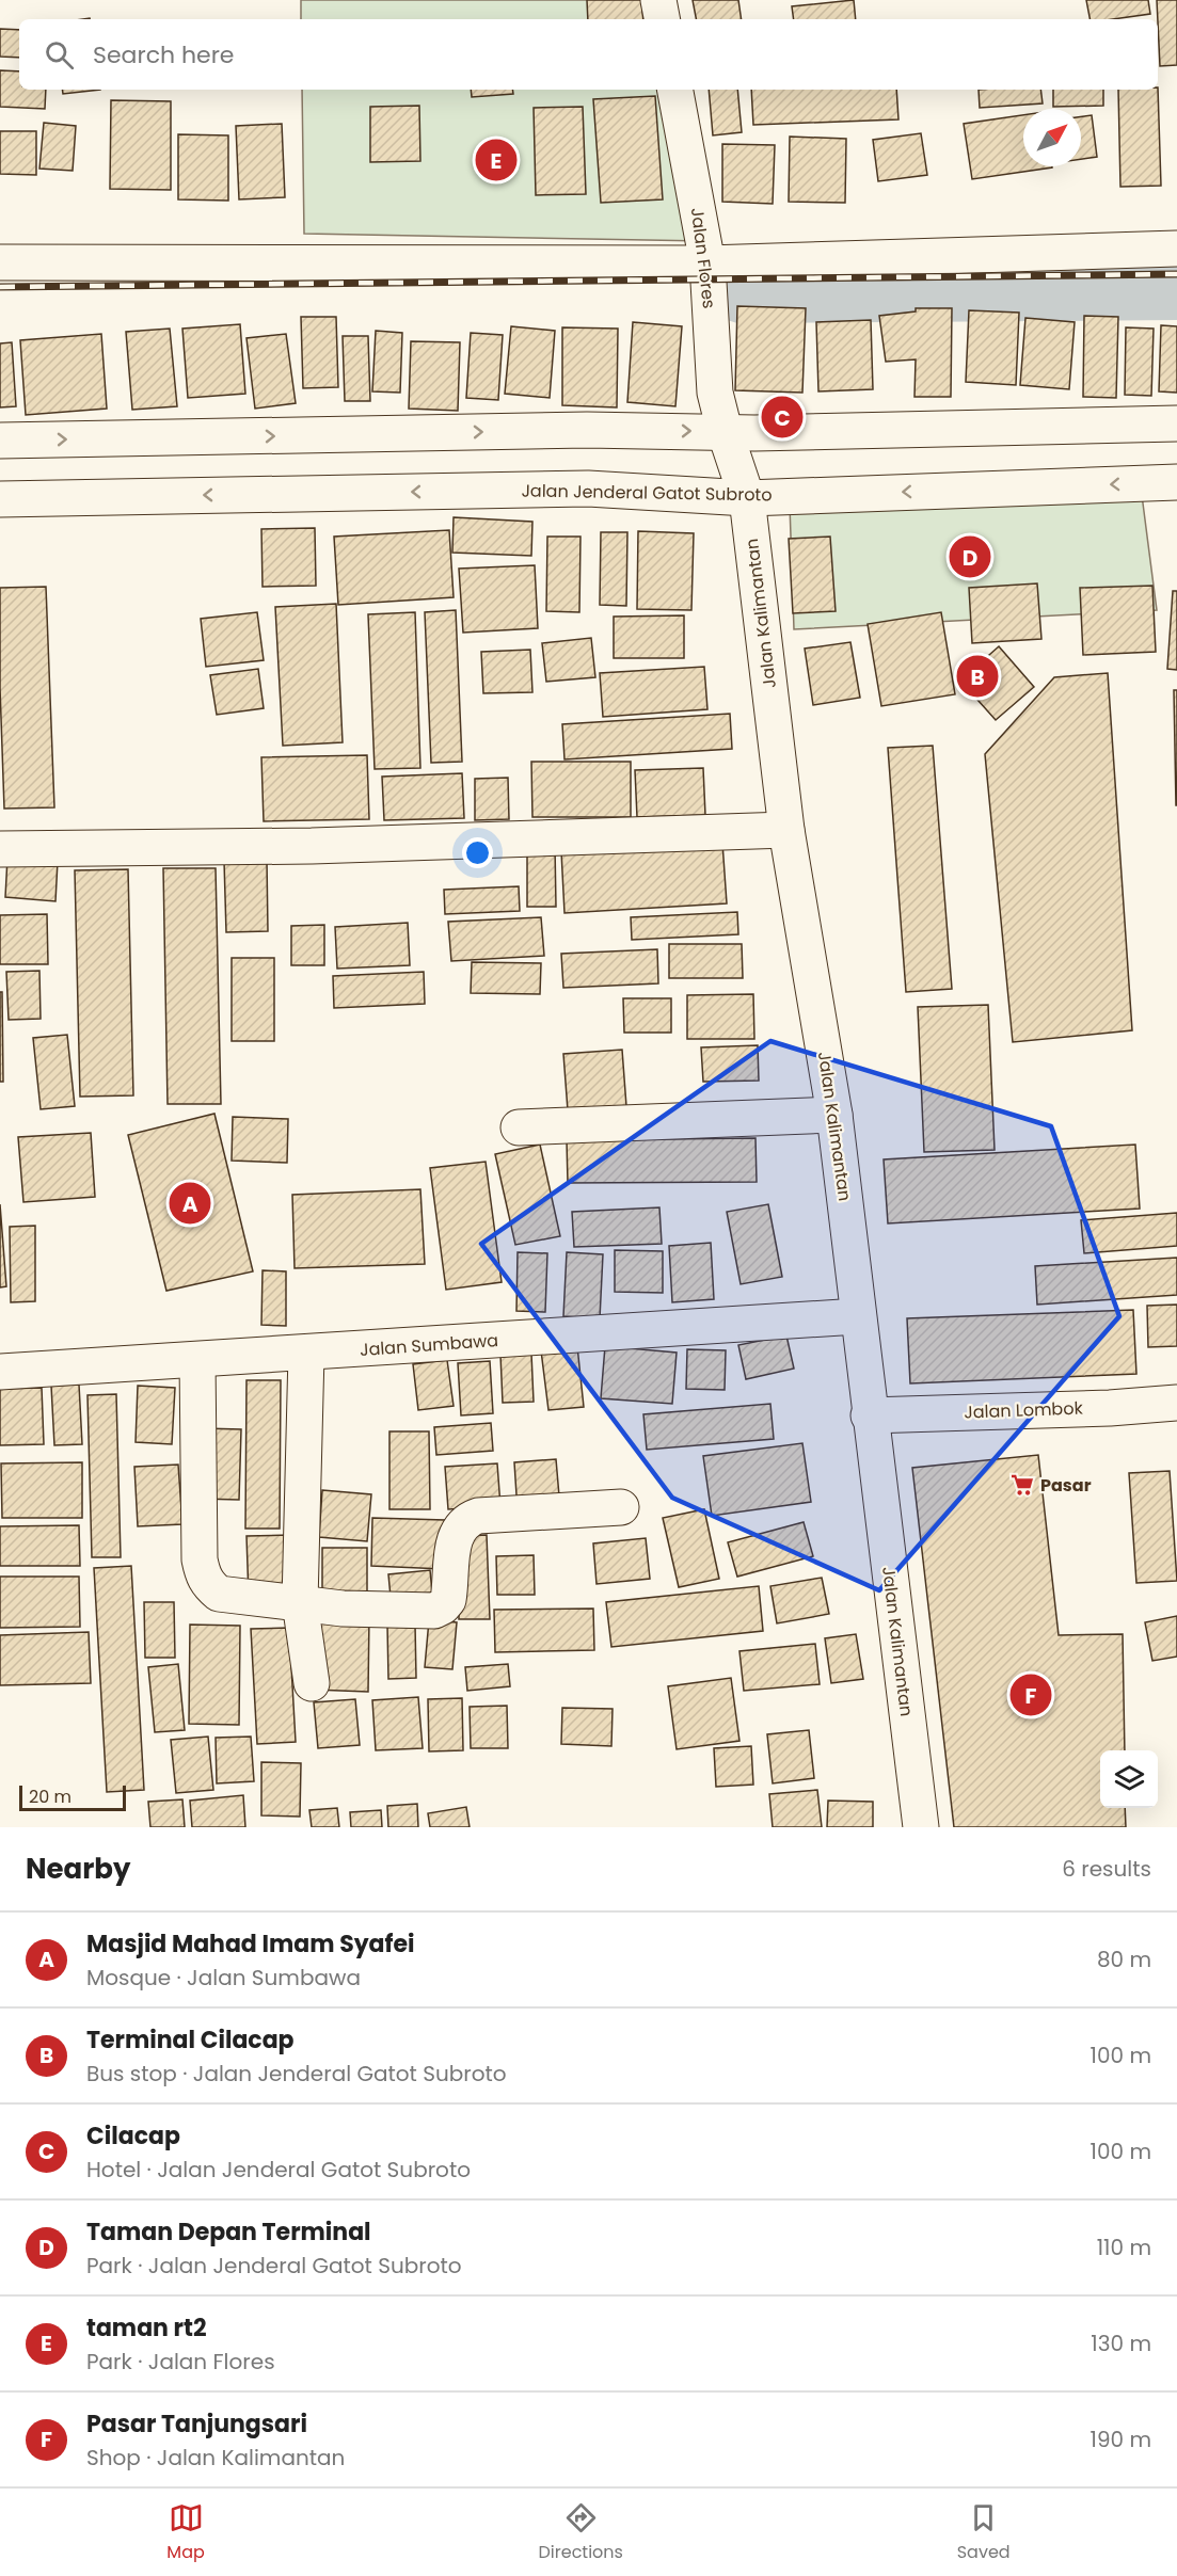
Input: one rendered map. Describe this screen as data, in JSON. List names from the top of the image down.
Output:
{
  "streets": {
    "street": [
      "Jalan Flores",
      "Jalan Jenderal Gatot Subroto",
      "Jalan Kalimantan",
      "Jalan Sumbawa",
      "Jalan Lombok"
    ]
  },
  "crossings": [
    ["Jalan Flores", "Jalan Kalimantan"],
    ["Jalan Jenderal Gatot Subroto", "Jalan Kalimantan"],
    ["Jalan Kalimantan", "Jalan Sumbawa"],
    ["Jalan Kalimantan", "Jalan Lombok"]
  ],
  "places": {
    "supermarket": ["Pasar"]
  },
  "scale_bar": "20 m",
  "north": "top right",
  "page": {
    "search": "Search here",
    "pins": [
      "E",
      "C",
      "D",
      "B",
      "A",
      "F"
    ],
    "scale": "20 m",
    "heading": ["Nearby", "6 results"],
    "list": [
      {
        "mark": "A",
        "name": "Masjid Mahad Imam Syafei",
        "note": "Mosque · Jalan Sumbawa",
        "value": "80 m"
      },
      {
        "mark": "B",
        "name": "Terminal Cilacap",
        "note": "Bus stop · Jalan Jenderal Gatot Subroto",
        "value": "100 m"
      },
      {
        "mark": "C",
        "name": "Cilacap",
        "note": "Hotel · Jalan Jenderal Gatot Subroto",
        "value": "100 m"
      },
      {
        "mark": "D",
        "name": "Taman Depan Terminal",
        "note": "Park · Jalan Jenderal Gatot Subroto",
        "value": "110 m"
      },
      {
        "mark": "E",
        "name": "taman rt2",
        "note": "Park · Jalan Flores",
        "value": "130 m"
      },
      {
        "mark": "F",
        "name": "Pasar Tanjungsari",
        "note": "Shop · Jalan Kalimantan",
        "value": "190 m"
      }
    ],
    "nav": ["Map", "Directions", "Saved"]
  }
}
